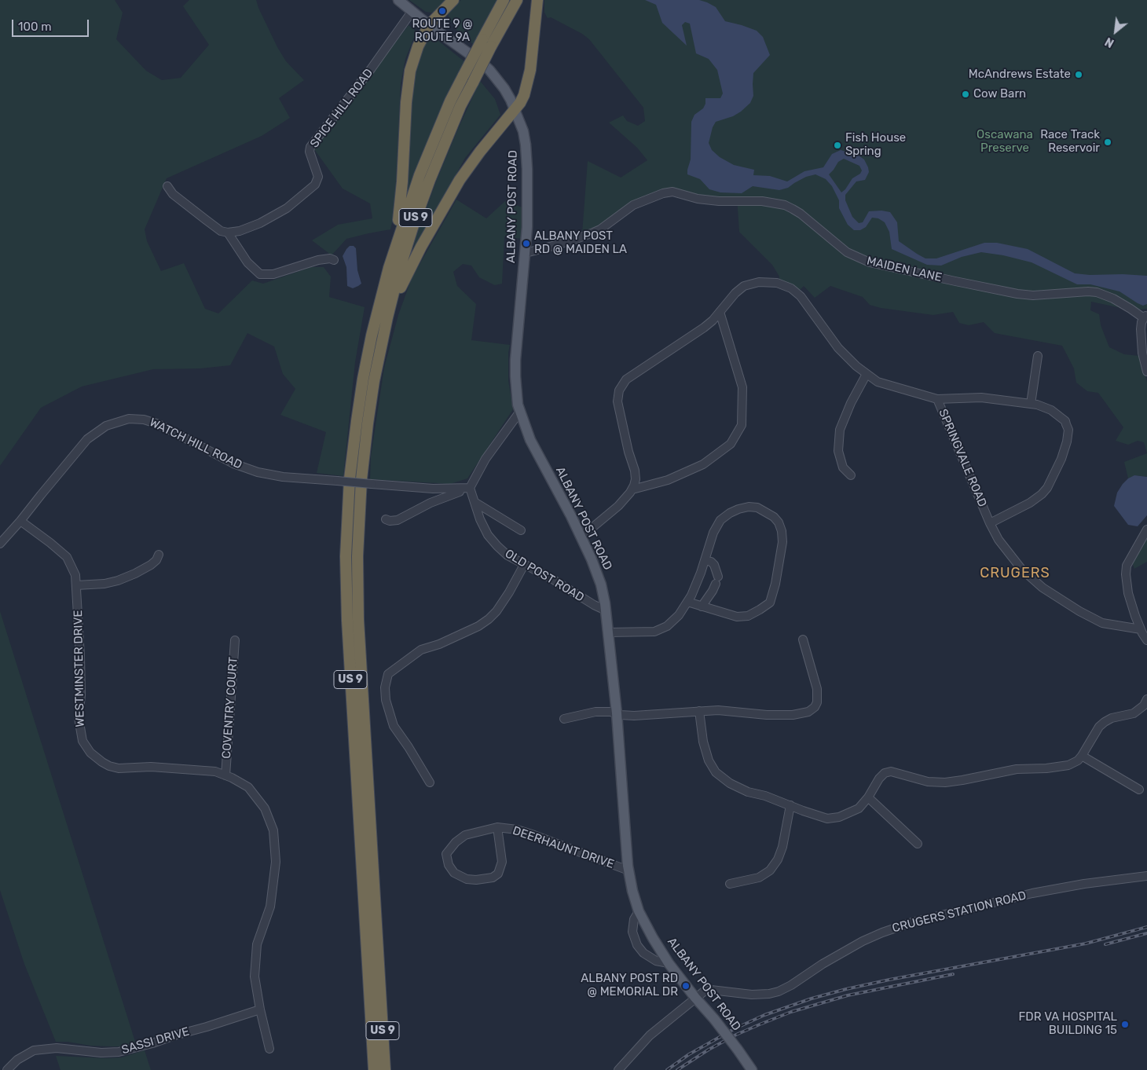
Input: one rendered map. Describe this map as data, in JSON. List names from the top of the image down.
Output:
{
  "streets": {
    "highway": ["US 9"],
    "main road": ["ALBANY POST ROAD"],
    "street": [
      "SPICE HILL ROAD",
      "MAIDEN LANE",
      "WATCH HILL ROAD",
      "SPRINGVALE ROAD",
      "OLD POST ROAD",
      "WESTMINSTER DRIVE",
      "COVENTRY COURT",
      "DEERHAUNT DRIVE",
      "CRUGERS STATION ROAD",
      "SASSI DRIVE"
    ]
  },
  "crossings": [
    ["SPICE HILL ROAD", "ALBANY POST ROAD"],
    ["ALBANY POST ROAD", "MAIDEN LANE"],
    ["ALBANY POST ROAD", "OLD POST ROAD"],
    ["ALBANY POST ROAD", "DEERHAUNT DRIVE"],
    ["ALBANY POST ROAD", "CRUGERS STATION ROAD"],
    ["WATCH HILL ROAD", "OLD POST ROAD"],
    ["WATCH HILL ROAD", "WESTMINSTER DRIVE"],
    ["WESTMINSTER DRIVE", "COVENTRY COURT"],
    ["WESTMINSTER DRIVE", "SASSI DRIVE"]
  ],
  "districts": ["CRUGERS"],
  "parks": ["Oscawana Preserve"],
  "places": [
    "ROUTE 9 @ ROUTE 9A",
    "McAndrews Estate",
    "Cow Barn",
    "Race Track Reservoir",
    "Fish House Spring",
    "ALBANY POST RD @ MAIDEN LA",
    "ALBANY POST RD @ MEMORIAL DR",
    "FDR VA HOSPITAL BUILDING 15"
  ],
  "scale_bar": "100 m",
  "north": "bottom left"
}
